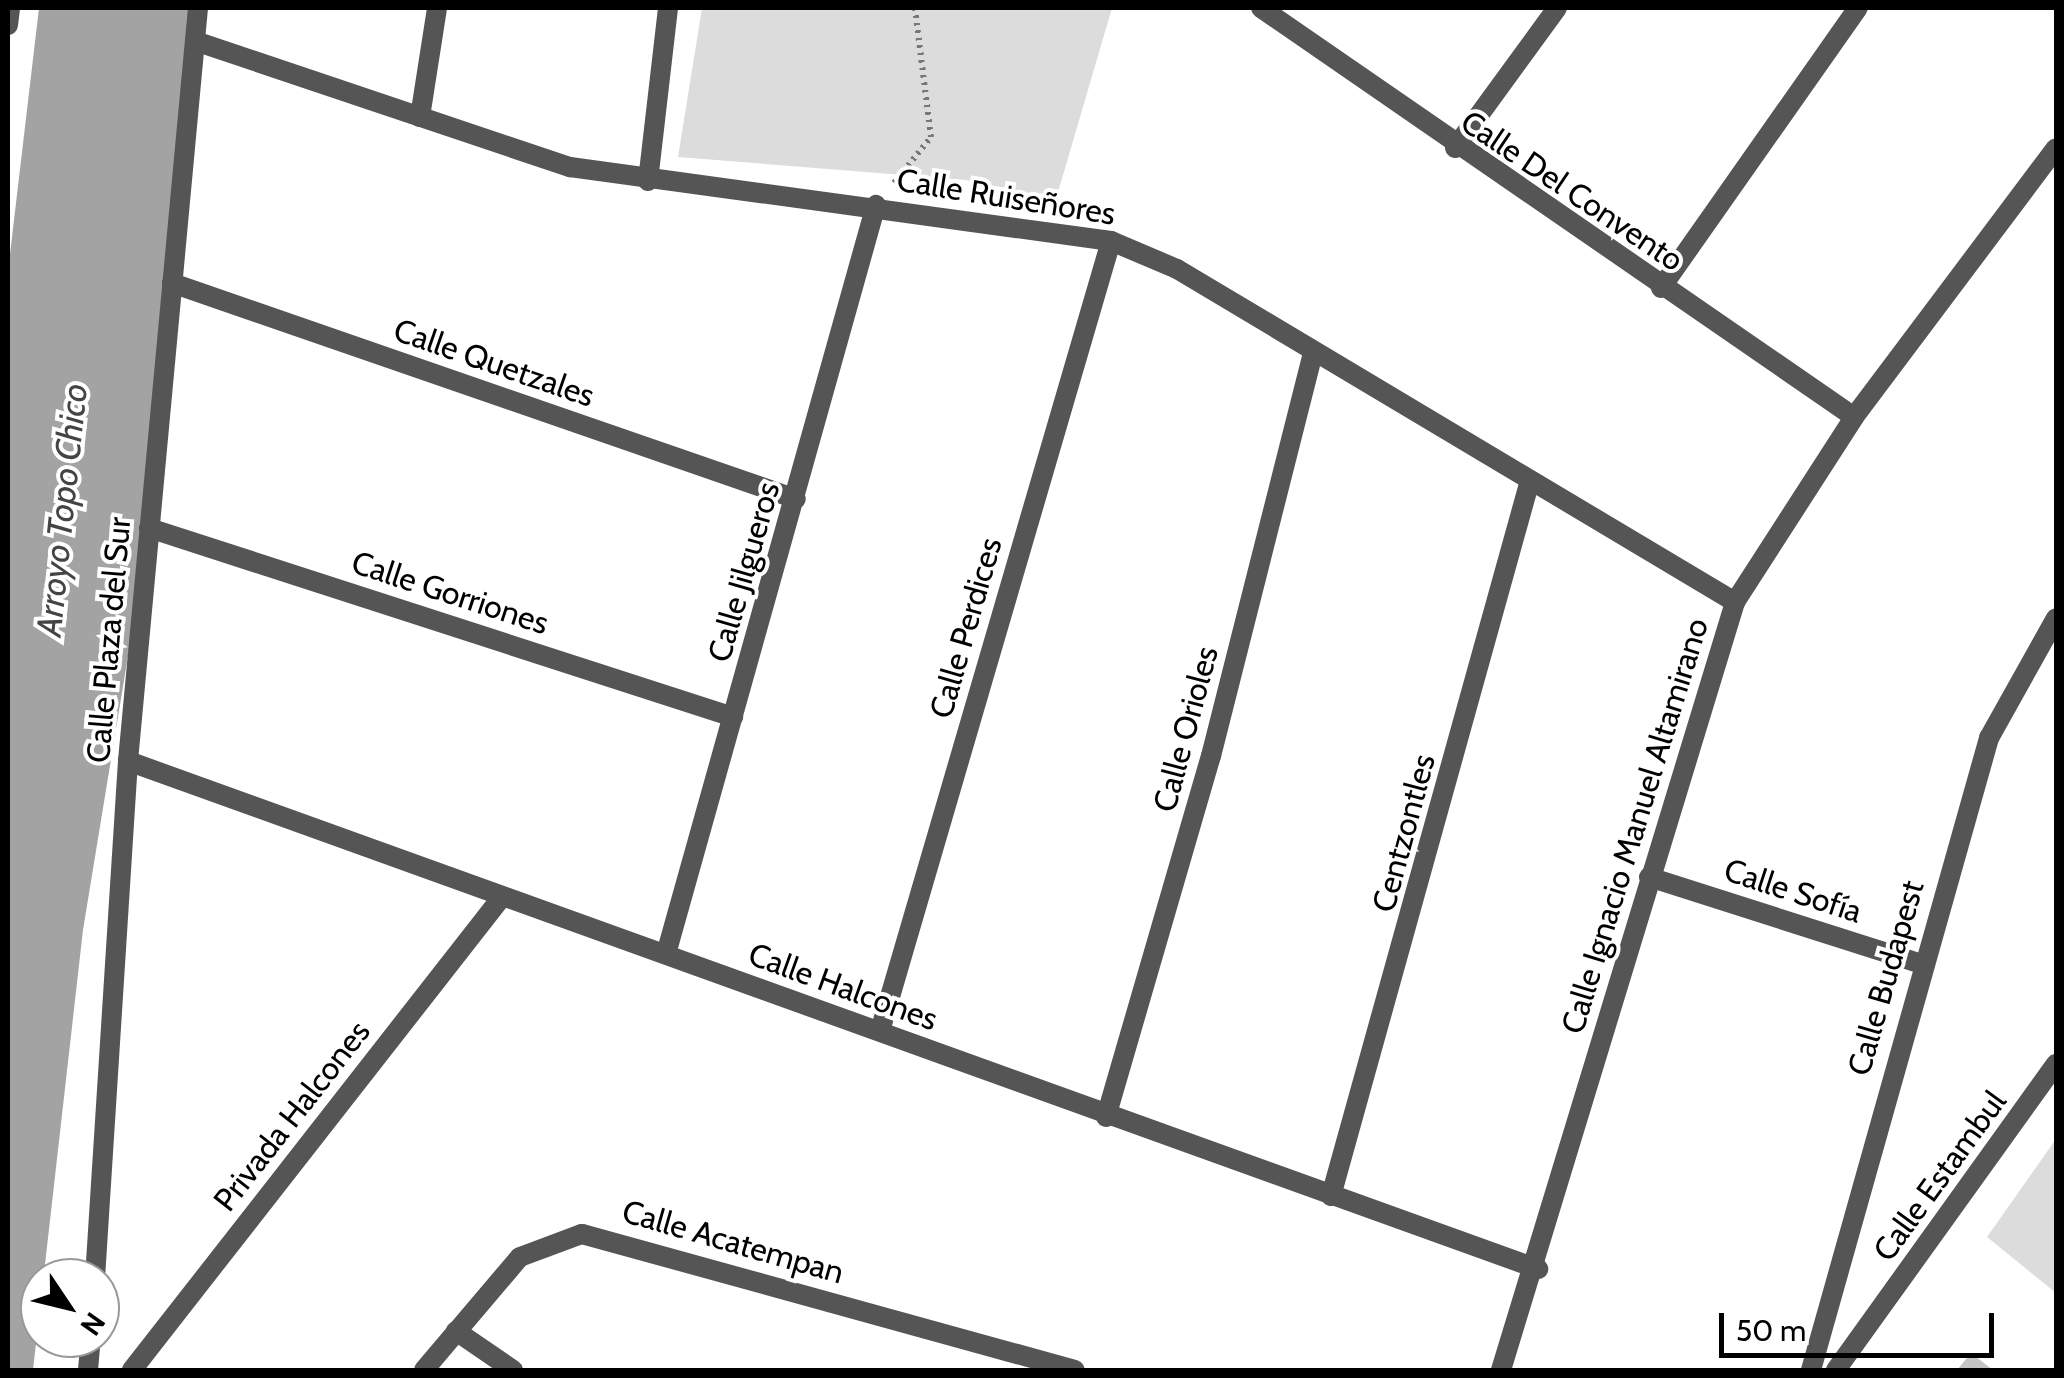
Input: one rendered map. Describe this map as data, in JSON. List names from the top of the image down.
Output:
{
  "streets": {
    "street": [
      "Calle Del Convento",
      "Calle Ruiseñores",
      "Calle Quetzales",
      "Calle Jilgueros",
      "Calle Gorriones",
      "Calle Perdices",
      "Calle Plaza del Sur",
      "Calle Orioles",
      "Calle Ignacio Manuel Altamirano",
      "Centzontles",
      "Calle Sofía",
      "Calle Budapest",
      "Calle Halcones",
      "Privada Halcones",
      "Calle Estambul",
      "Calle Acatempan"
    ]
  },
  "crossings": [
    ["Calle Del Convento", "Calle Ignacio Manuel Altamirano"],
    ["Calle Ruiseñores", "Calle Jilgueros"],
    ["Calle Ruiseñores", "Calle Perdices"],
    ["Calle Ruiseñores", "Calle Plaza del Sur"],
    ["Calle Ruiseñores", "Calle Orioles"],
    ["Calle Ruiseñores", "Calle Ignacio Manuel Altamirano"],
    ["Calle Ruiseñores", "Centzontles"],
    ["Calle Quetzales", "Calle Jilgueros"],
    ["Calle Quetzales", "Calle Plaza del Sur"],
    ["Calle Jilgueros", "Calle Gorriones"],
    ["Calle Jilgueros", "Calle Halcones"],
    ["Calle Gorriones", "Calle Plaza del Sur"],
    ["Calle Perdices", "Calle Halcones"],
    ["Calle Plaza del Sur", "Calle Halcones"],
    ["Calle Orioles", "Calle Halcones"],
    ["Calle Ignacio Manuel Altamirano", "Calle Sofía"],
    ["Calle Ignacio Manuel Altamirano", "Calle Halcones"],
    ["Centzontles", "Calle Halcones"],
    ["Calle Sofía", "Calle Budapest"],
    ["Calle Halcones", "Privada Halcones"]
  ],
  "water": ["Arroyo Topo Chico"],
  "scale_bar": "50 m",
  "north": "bottom right"
}
